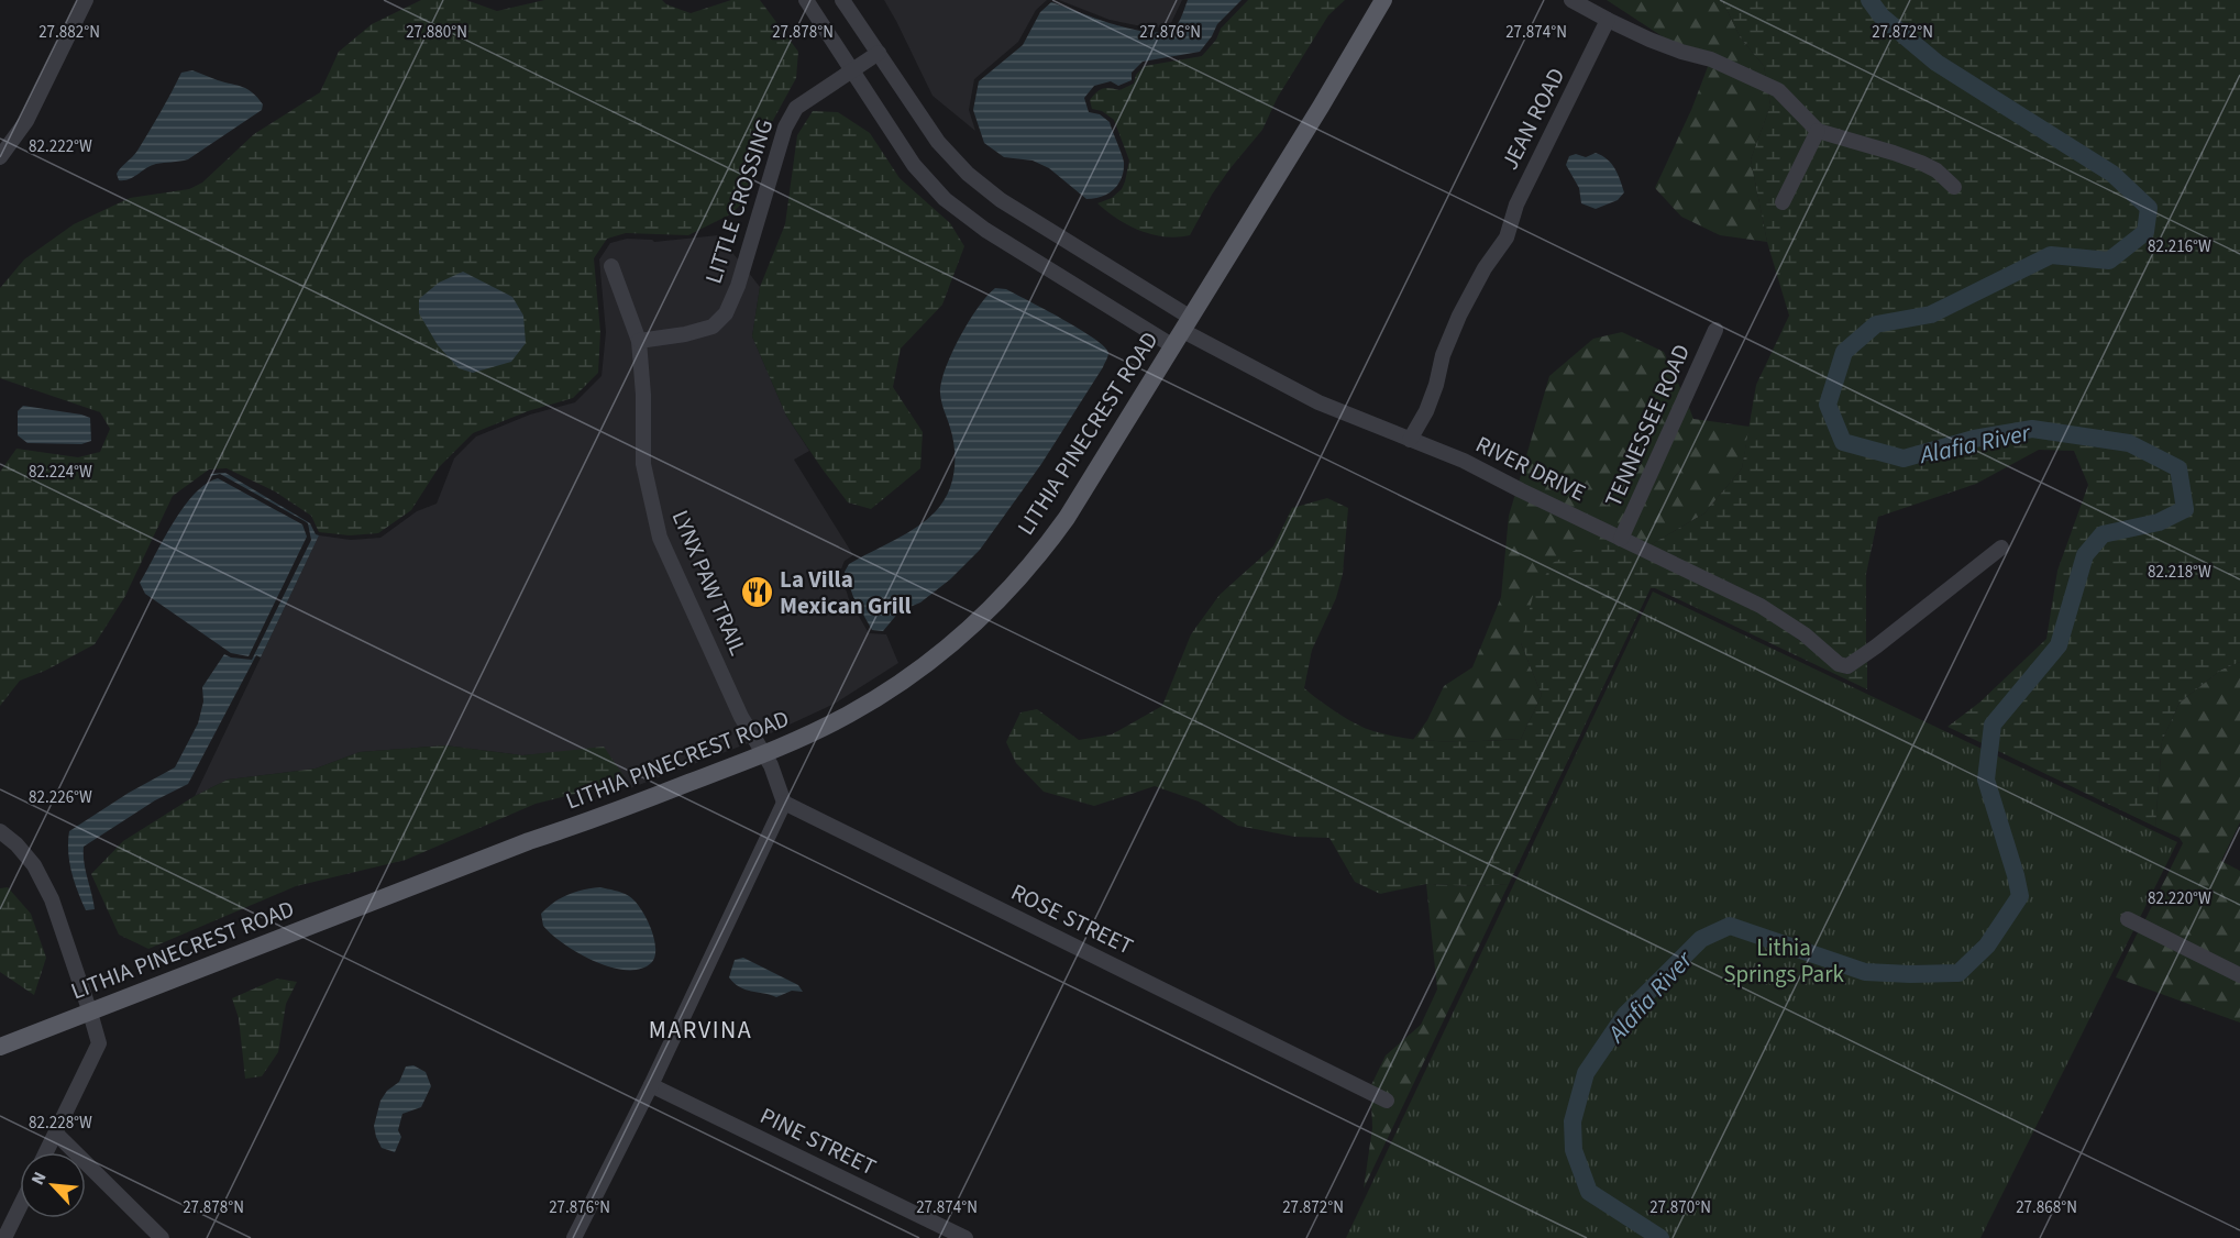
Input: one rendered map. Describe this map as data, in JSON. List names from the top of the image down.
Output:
{
  "streets": {
    "main road": ["LITHIA PINECREST ROAD"],
    "street": [
      "JEAN ROAD",
      "LITTLE CROSSING",
      "TENNESSEE ROAD",
      "RIVER DRIVE",
      "LYNX PAW TRAIL",
      "ROSE STREET",
      "PINE STREET"
    ]
  },
  "crossings": [
    ["JEAN ROAD", "RIVER DRIVE"],
    ["LITTLE CROSSING", "LYNX PAW TRAIL"],
    ["TENNESSEE ROAD", "RIVER DRIVE"],
    ["LITHIA PINECREST ROAD", "RIVER DRIVE"],
    ["LITHIA PINECREST ROAD", "LYNX PAW TRAIL"]
  ],
  "districts": ["MARVINA"],
  "water": ["Alafia River"],
  "parks": ["Lithia Springs Park"],
  "places": {
    "restaurant": ["La Villa Mexican Grill"]
  },
  "north": "top left",
  "coordinates": [
    "27.882°N",
    "27.880°N",
    "27.878°N",
    "27.876°N",
    "27.874°N",
    "27.872°N",
    "82.222°W",
    "82.216°W",
    "82.224°W",
    "82.218°W",
    "82.226°W",
    "82.220°W",
    "82.228°W",
    "27.870°N",
    "27.868°N"
  ]
}
